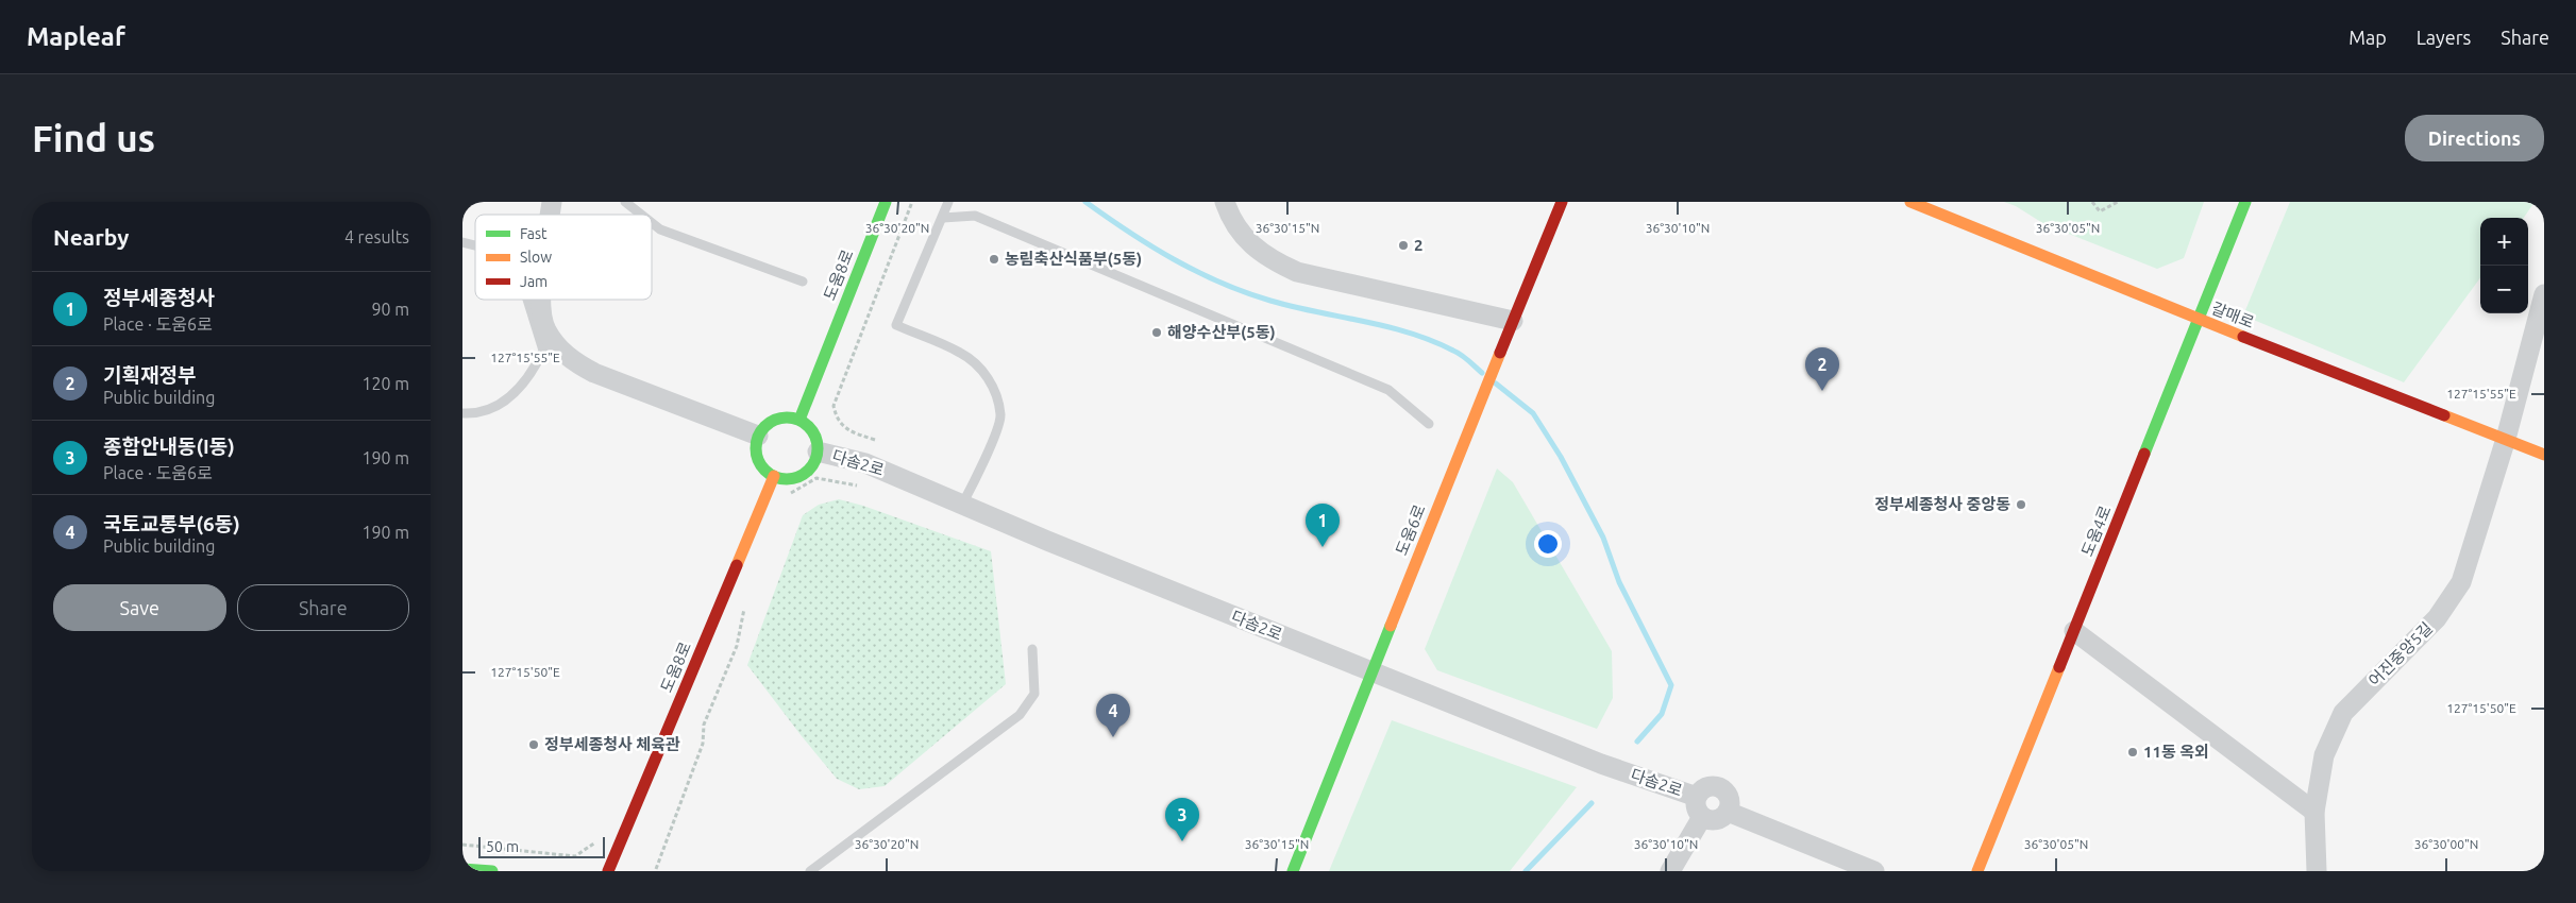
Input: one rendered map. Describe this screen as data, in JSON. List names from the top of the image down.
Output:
{
  "streets": {
    "street": [
      "도움8로",
      "갈매로",
      "다솜2로",
      "도움6로",
      "도움4로",
      "어진중앙5길"
    ]
  },
  "crossings": [
    ["도움8로", "다솜2로"],
    ["갈매로", "도움4로"],
    ["갈매로", "어진중앙5길"],
    ["다솜2로", "도움6로"]
  ],
  "places": [
    "2",
    "농림축산식품부(5동)",
    "해양수산부(5동)",
    "정부세종청사 중앙동",
    "정부세종청사 체육관",
    "11동 옥외"
  ],
  "legend": ["Fast", "Slow", "Jam"],
  "scale_bar": "50 m",
  "page": {
    "header": "Mapleaf",
    "nav": ["Map", "Layers", "Share"],
    "buttons": [
      "Directions",
      ["Save", "Share"]
    ],
    "title": "Find us",
    "heading": ["Nearby", "4 results"],
    "map_buttons": ["+", "−"],
    "list": [
      {
        "mark": "1",
        "name": "정부세종청사",
        "note": "Place · 도움6로",
        "value": "90 m"
      },
      {
        "mark": "2",
        "name": "기획재정부",
        "note": "Public building",
        "value": "120 m"
      },
      {
        "mark": "3",
        "name": "종합안내동(I동)",
        "note": "Place · 도움6로",
        "value": "190 m"
      },
      {
        "mark": "4",
        "name": "국토교통부(6동)",
        "note": "Public building",
        "value": "190 m"
      }
    ],
    "pins": [
      "2",
      "1",
      "4",
      "3"
    ],
    "scale": "50 m"
  },
  "coordinates": [
    "36°30'20\"N",
    "36°30'15\"N",
    "36°30'10\"N",
    "36°30'05\"N",
    "127°15'55\"E",
    "127°15'50\"E",
    "36°30'00\"N"
  ]
}
